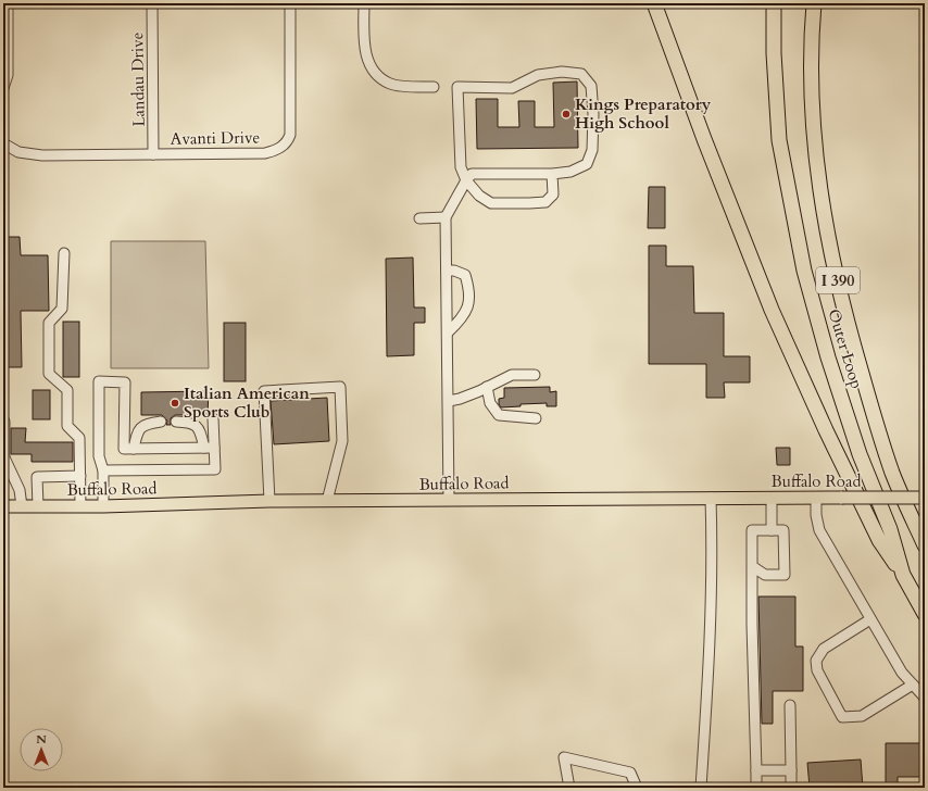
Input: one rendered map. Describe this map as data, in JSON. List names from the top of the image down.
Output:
{
  "streets": {
    "highway": ["I 390", "Outer Loop"],
    "main road": ["Buffalo Road"],
    "street": ["Landau Drive", "Avanti Drive"]
  },
  "crossings": [
    ["Landau Drive", "Avanti Drive"]
  ],
  "places": ["Kings Preparatory High School", "Italian American Sports Club"],
  "north": "top"
}
